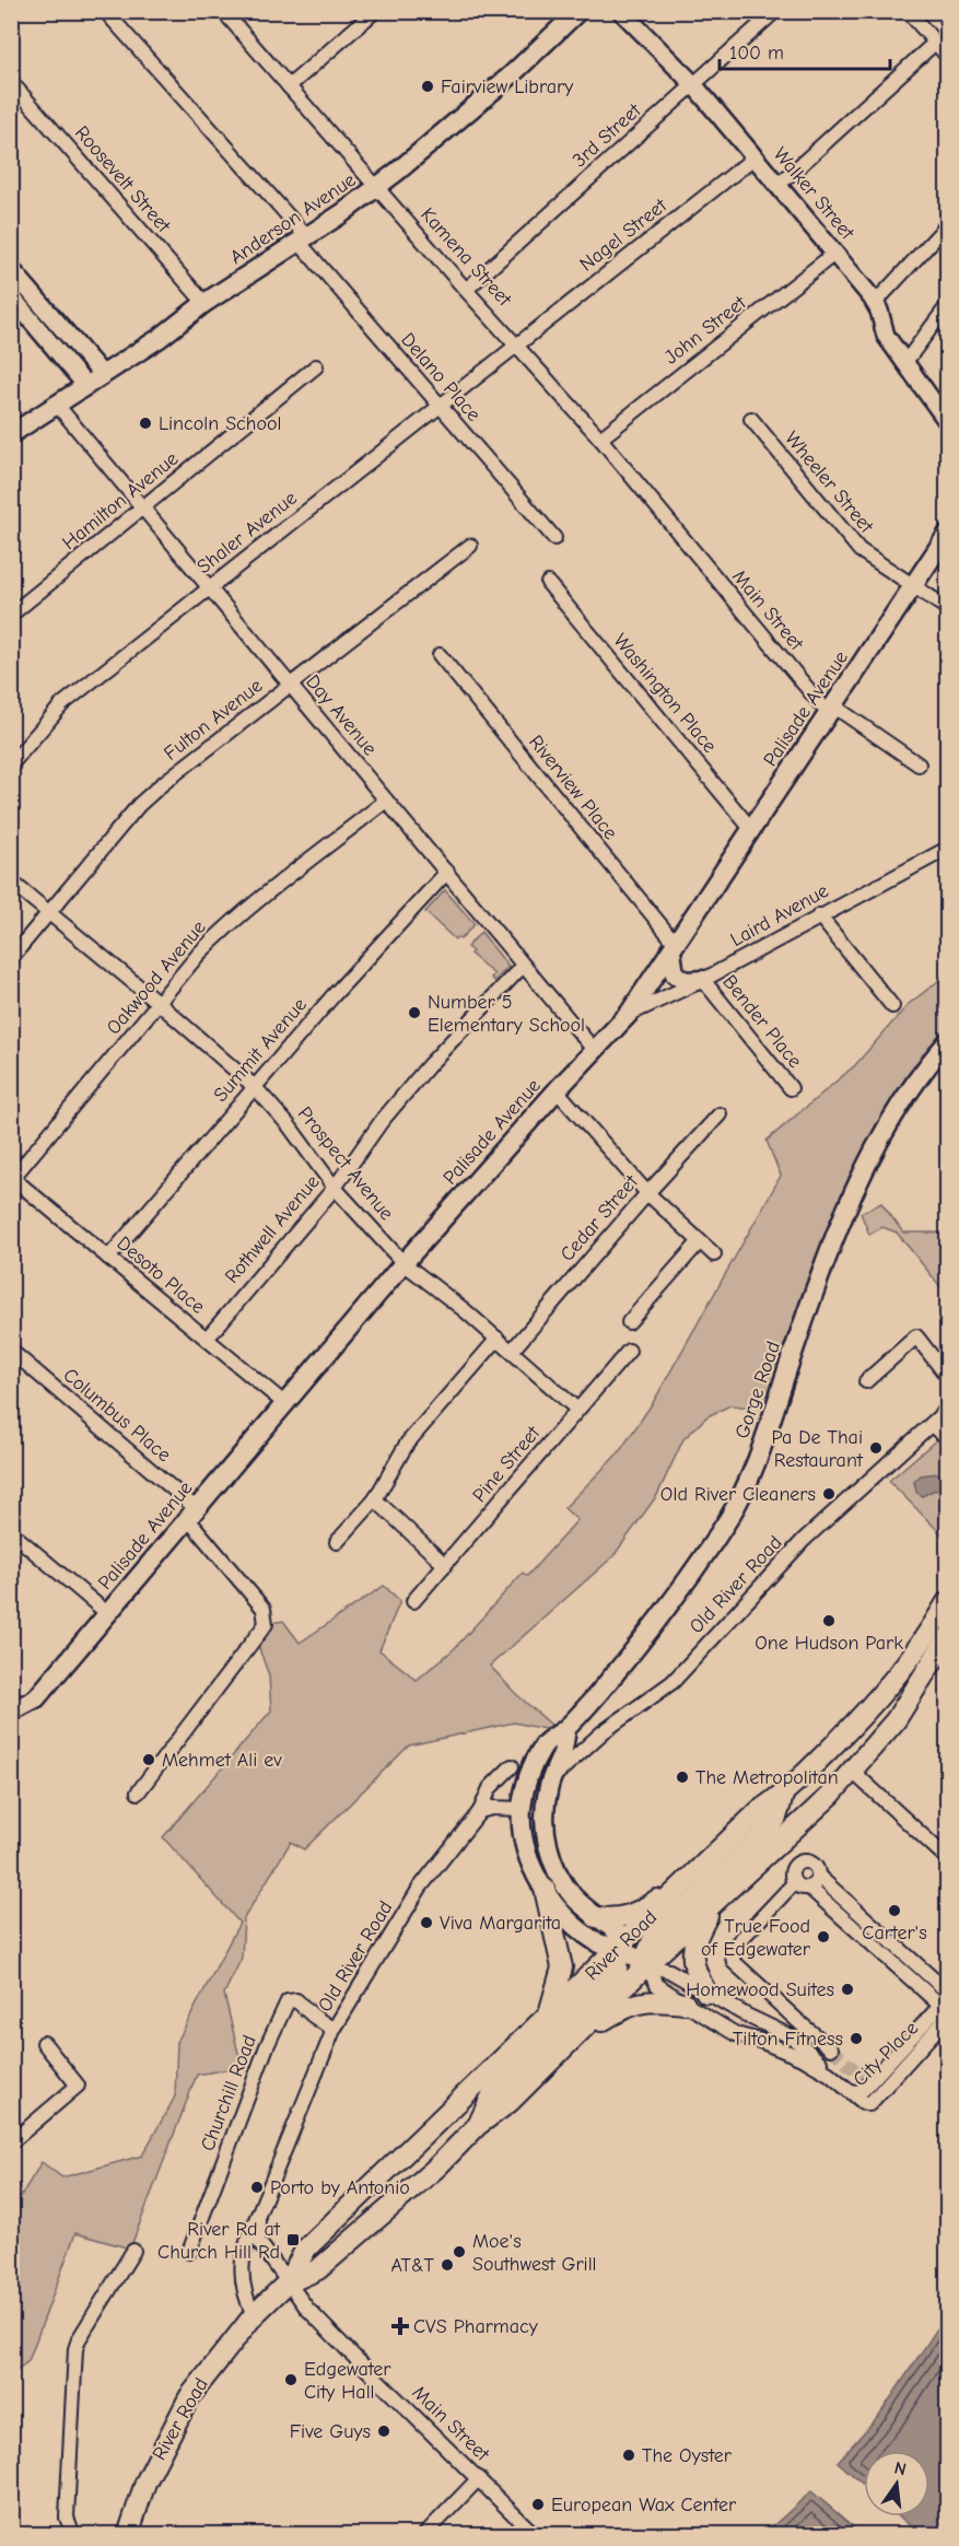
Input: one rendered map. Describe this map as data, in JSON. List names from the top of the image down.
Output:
{
  "streets": {
    "main road": [
      "Anderson Avenue",
      "Palisade Avenue",
      "Gorge Road",
      "River Road"
    ],
    "street": [
      "3rd Street",
      "Roosevelt Street",
      "Walker Street",
      "Nagel Street",
      "Kamena Street",
      "John Street",
      "Delano Place",
      "Wheeler Street",
      "Hamilton Avenue",
      "Shaler Avenue",
      "Main Street",
      "Washington Place",
      "Day Avenue",
      "Fulton Avenue",
      "Riverview Place",
      "Laird Avenue",
      "Oakwood Avenue",
      "Bender Place",
      "Summit Avenue",
      "Prospect Avenue",
      "Cedar Street",
      "Rothwell Avenue",
      "Desoto Place",
      "Columbus Place",
      "Pine Street",
      "Old River Road",
      "City Place",
      "Churchill Road"
    ]
  },
  "crossings": [
    ["3rd Street", "Walker Street"],
    ["3rd Street", "Kamena Street"],
    ["Roosevelt Street", "Anderson Avenue"],
    ["Walker Street", "Nagel Street"],
    ["Walker Street", "John Street"],
    ["Anderson Avenue", "Kamena Street"],
    ["Anderson Avenue", "Delano Place"],
    ["Anderson Avenue", "Day Avenue"],
    ["Nagel Street", "Kamena Street"],
    ["Nagel Street", "Shaler Avenue"],
    ["Kamena Street", "John Street"],
    ["Kamena Street", "Shaler Avenue"],
    ["Kamena Street", "Main Street"],
    ["Delano Place", "Shaler Avenue"],
    ["Wheeler Street", "Palisade Avenue"],
    ["Hamilton Avenue", "Day Avenue"],
    ["Shaler Avenue", "Day Avenue"],
    ["Main Street", "Palisade Avenue"],
    ["Main Street", "River Road"],
    ["Washington Place", "Palisade Avenue"],
    ["Palisade Avenue", "Day Avenue"],
    ["Palisade Avenue", "Riverview Place"],
    ["Palisade Avenue", "Laird Avenue"],
    ["Palisade Avenue", "Prospect Avenue"],
    ["Palisade Avenue", "Desoto Place"],
    ["Palisade Avenue", "Columbus Place"],
    ["Day Avenue", "Fulton Avenue"],
    ["Day Avenue", "Oakwood Avenue"],
    ["Day Avenue", "Summit Avenue"],
    ["Day Avenue", "Rothwell Avenue"],
    ["Fulton Avenue", "Prospect Avenue"],
    ["Laird Avenue", "Bender Place"],
    ["Oakwood Avenue", "Prospect Avenue"],
    ["Oakwood Avenue", "Desoto Place"],
    ["Summit Avenue", "Prospect Avenue"],
    ["Summit Avenue", "Desoto Place"],
    ["Prospect Avenue", "Cedar Street"],
    ["Prospect Avenue", "Rothwell Avenue"],
    ["Prospect Avenue", "Pine Street"],
    ["Rothwell Avenue", "Desoto Place"],
    ["Gorge Road", "Old River Road"],
    ["Gorge Road", "River Road"],
    ["Gorge Road", "City Place"],
    ["Old River Road", "Churchill Road"],
    ["River Road", "City Place"]
  ],
  "places": {
    "other": [
      "Fairview Library",
      "Lincoln School",
      "Number 5 Elementary School",
      "Pa De Thai Restaurant",
      "Old River Cleaners",
      "One Hudson Park",
      "Mehmet Ali ev",
      "The Metropolitan",
      "Carter's",
      "Viva Margarita",
      "True Food of Edgewater",
      "Homewood Suites",
      "Tilton Fitness",
      "Porto by Antonio",
      "Moe's Southwest Grill",
      "AT&T",
      "Edgewater City Hall",
      "Five Guys",
      "The Oyster",
      "European Wax Center"
    ],
    "transit": ["River Rd at Church Hill Rd"],
    "health": ["CVS Pharmacy"]
  },
  "scale_bar": "100 m",
  "north": "top"
}
